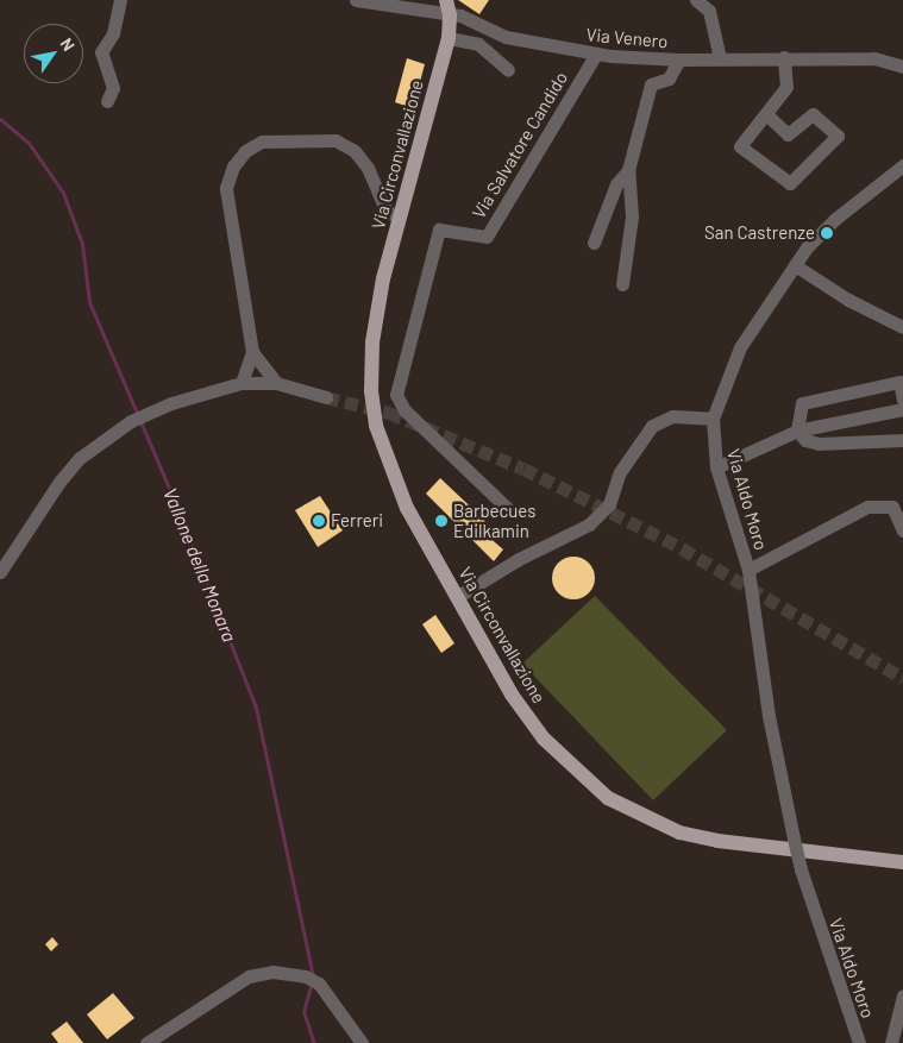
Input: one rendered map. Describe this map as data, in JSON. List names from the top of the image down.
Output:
{
  "streets": {
    "main road": ["Via Circonvallazione"],
    "street": ["Via Venero", "Via Salvatore Candido", "Via Aldo Moro"]
  },
  "crossings": [
    ["Via Venero", "Via Salvatore Candido"],
    ["Via Venero", "Via Circonvallazione"]
  ],
  "water": ["Vallone della Monara"],
  "places": ["San Castrenze", "Ferreri", "Barbecues Edilkamin"],
  "north": "top right"
}
